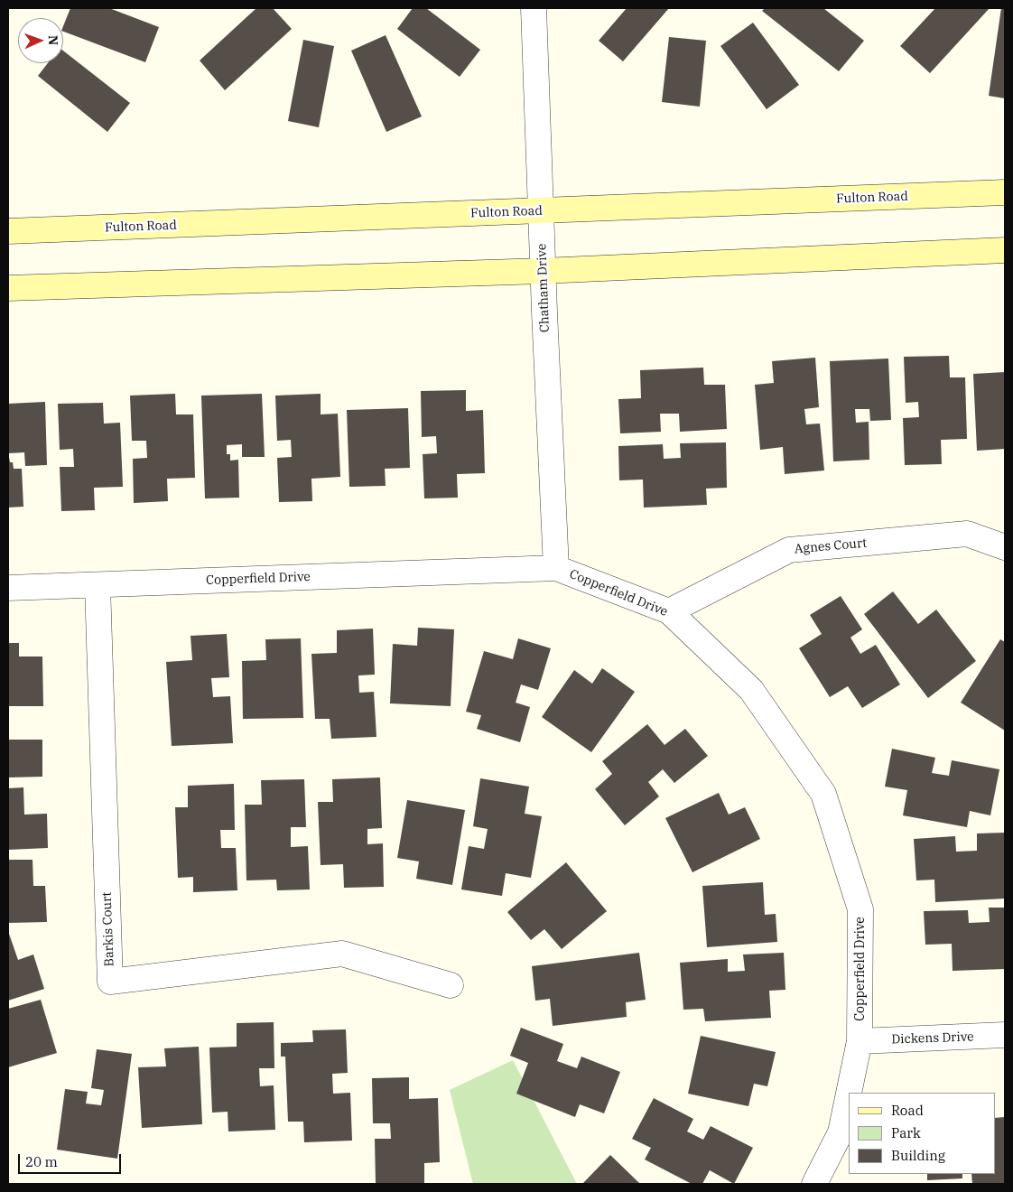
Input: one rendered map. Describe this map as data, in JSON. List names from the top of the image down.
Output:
{
  "streets": {
    "main road": ["Fulton Road"],
    "street": [
      "Chatham Drive",
      "Agnes Court",
      "Copperfield Drive",
      "Barkis Court",
      "Dickens Drive"
    ]
  },
  "crossings": [
    ["Fulton Road", "Chatham Drive"],
    ["Chatham Drive", "Copperfield Drive"],
    ["Agnes Court", "Copperfield Drive"],
    ["Copperfield Drive", "Barkis Court"],
    ["Copperfield Drive", "Dickens Drive"]
  ],
  "legend": ["Road", "Park", "Building"],
  "scale_bar": "20 m",
  "north": "right"
}
